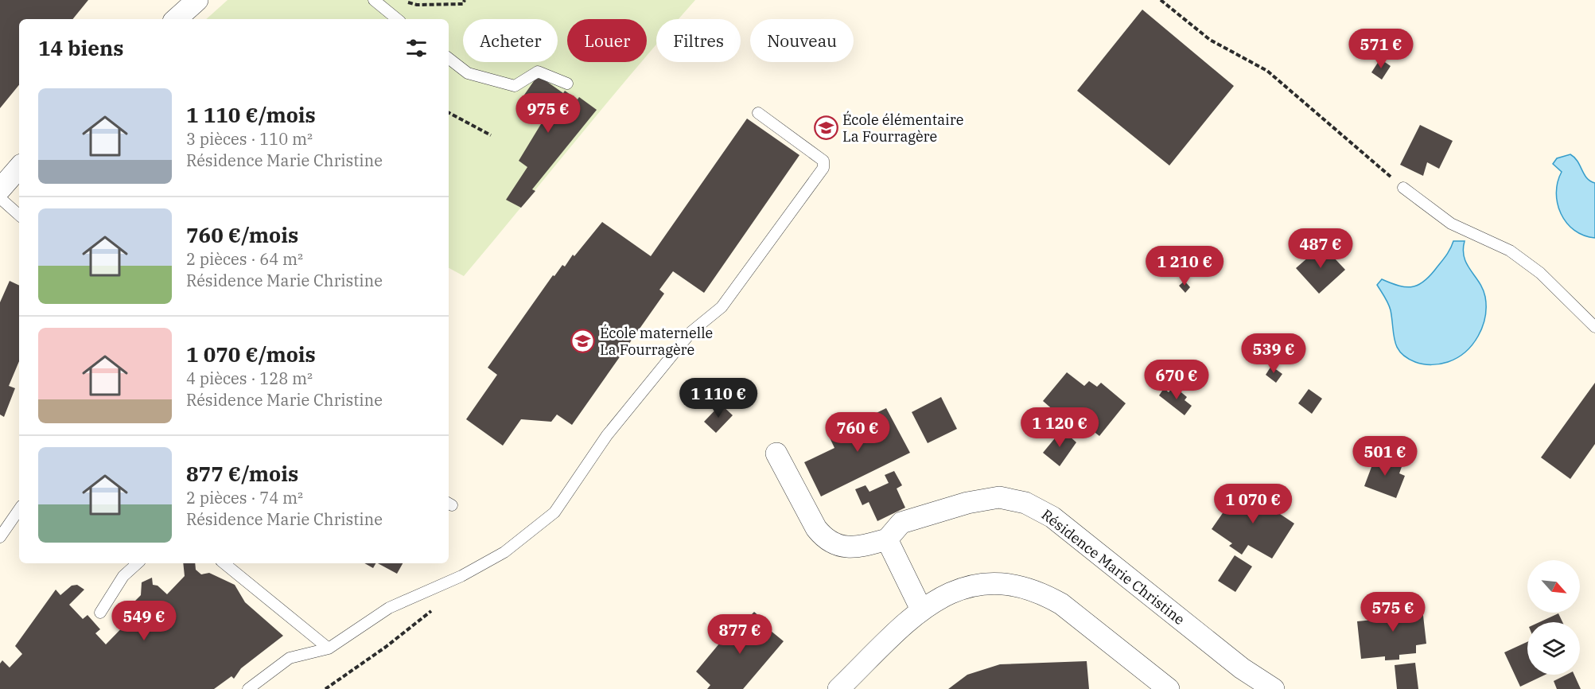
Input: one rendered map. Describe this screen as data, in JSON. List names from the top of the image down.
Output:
{
  "streets": {
    "street": ["Résidence Marie Christine"]
  },
  "places": {
    "school or university": ["École élémentaire La Fourragère", "École maternelle La Fourragère"]
  },
  "north": "bottom right",
  "page": {
    "chip": [
      "Acheter",
      "Louer",
      "Filtres",
      "Nouveau"
    ],
    "heading": "14 biens",
    "price": [
      "571 €",
      "975 €",
      "487 €",
      "1 210 €",
      "539 €",
      "670 €",
      "1 110 €",
      "1 120 €",
      "760 €",
      "501 €",
      "1 070 €",
      "575 €",
      "549 €",
      "877 €"
    ],
    "list": [
      {
        "name": "1 110 €/mois",
        "note": "3 pièces · 110 m² · Résidence Marie Christine"
      },
      {
        "name": "760 €/mois",
        "note": "2 pièces · 64 m² · Résidence Marie Christine"
      },
      {
        "name": "1 070 €/mois",
        "note": "4 pièces · 128 m² · Résidence Marie Christine"
      },
      {
        "name": "877 €/mois",
        "note": "2 pièces · 74 m² · Résidence Marie Christine"
      }
    ]
  }
}
